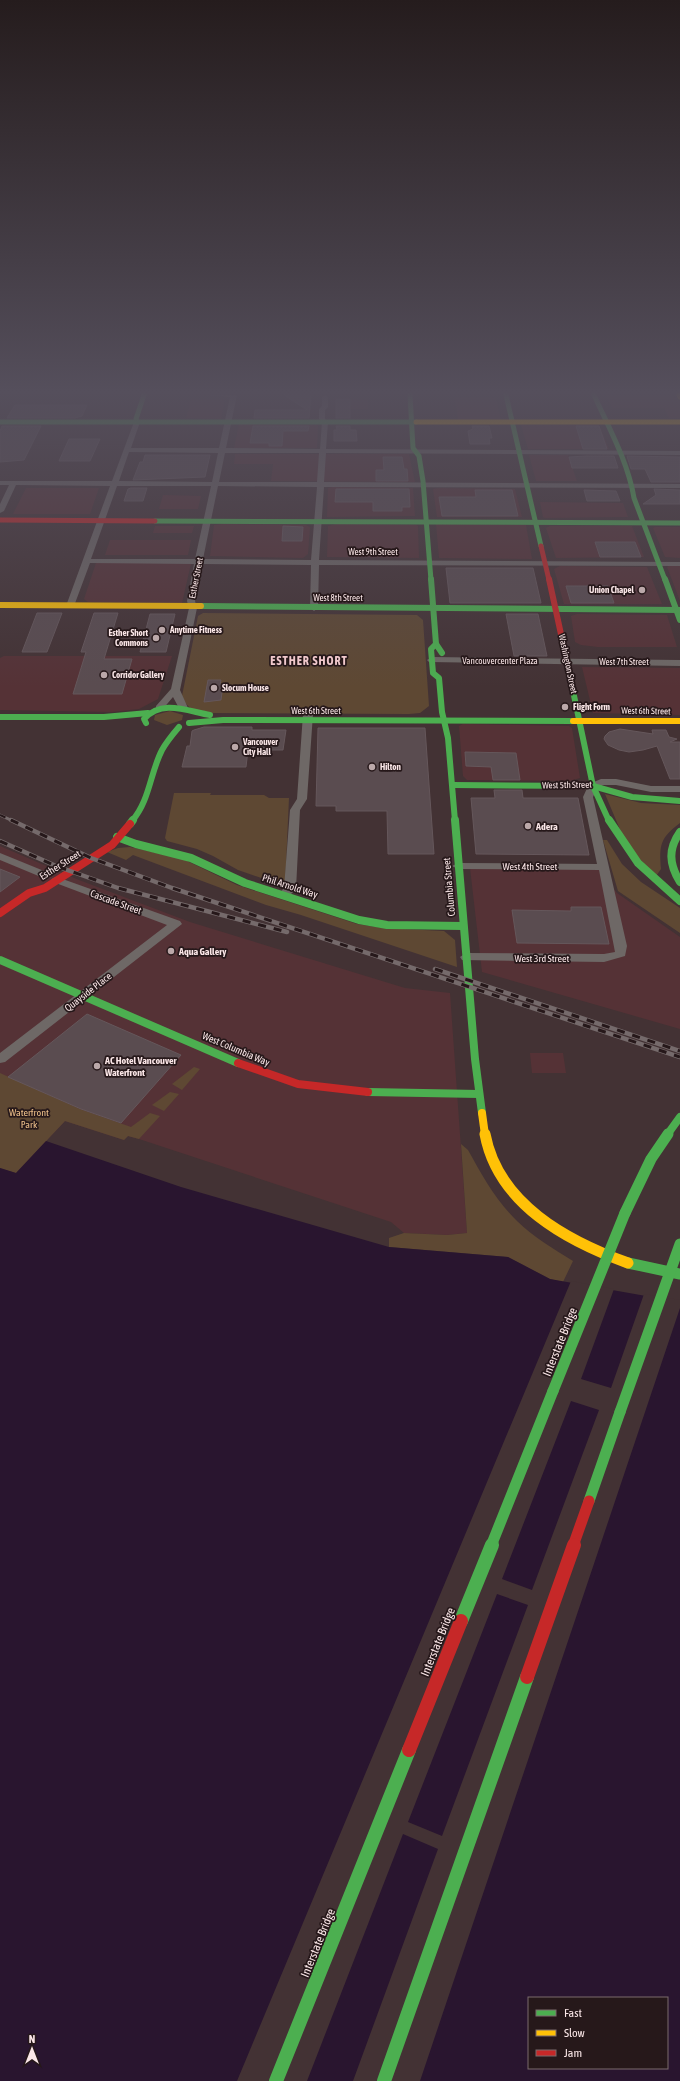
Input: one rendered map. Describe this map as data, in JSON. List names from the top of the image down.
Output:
{
  "streets": {
    "main road": [
      "Esther Street",
      "West 8th Street",
      "Washington Street",
      "West 6th Street",
      "West 5th Street",
      "Phil Arnold Way",
      "Columbia Street",
      "West Columbia Way",
      "Interstate Bridge"
    ],
    "street": [
      "West 9th Street",
      "Vancouvercenter Plaza",
      "West 7th Street",
      "West 4th Street",
      "Cascade Street",
      "West 3rd Street",
      "Quayside Place"
    ]
  },
  "crossings": [
    ["West 9th Street", "Esther Street"],
    ["West 9th Street", "Washington Street"],
    ["Esther Street", "West 8th Street"],
    ["Esther Street", "West 6th Street"],
    ["Esther Street", "Phil Arnold Way"],
    ["Esther Street", "Cascade Street"],
    ["West 8th Street", "Washington Street"],
    ["Vancouvercenter Plaza", "West 7th Street"],
    ["Vancouvercenter Plaza", "Washington Street"],
    ["Vancouvercenter Plaza", "Columbia Street"],
    ["West 7th Street", "Washington Street"],
    ["Washington Street", "West 6th Street"],
    ["Washington Street", "West 5th Street"],
    ["Washington Street", "West 4th Street"],
    ["Washington Street", "West 3rd Street"],
    ["West 6th Street", "Columbia Street"],
    ["West 5th Street", "Columbia Street"],
    ["West 4th Street", "Columbia Street"],
    ["Phil Arnold Way", "Columbia Street"],
    ["Columbia Street", "West 3rd Street"],
    ["Columbia Street", "West Columbia Way"],
    ["Cascade Street", "Quayside Place"],
    ["Quayside Place", "West Columbia Way"]
  ],
  "districts": ["ESTHER SHORT"],
  "parks": ["Waterfront Park"],
  "places": [
    "Union Chapel",
    "Anytime Fitness",
    "Esther Short Commons",
    "Corridor Gallery",
    "Slocum House",
    "Flight Form",
    "Vancouver City Hall",
    "Hilton",
    "Adera",
    "Aqua Gallery",
    "AC Hotel Vancouver Waterfront"
  ],
  "legend": ["Fast", "Slow", "Jam"],
  "north": "top"
}
